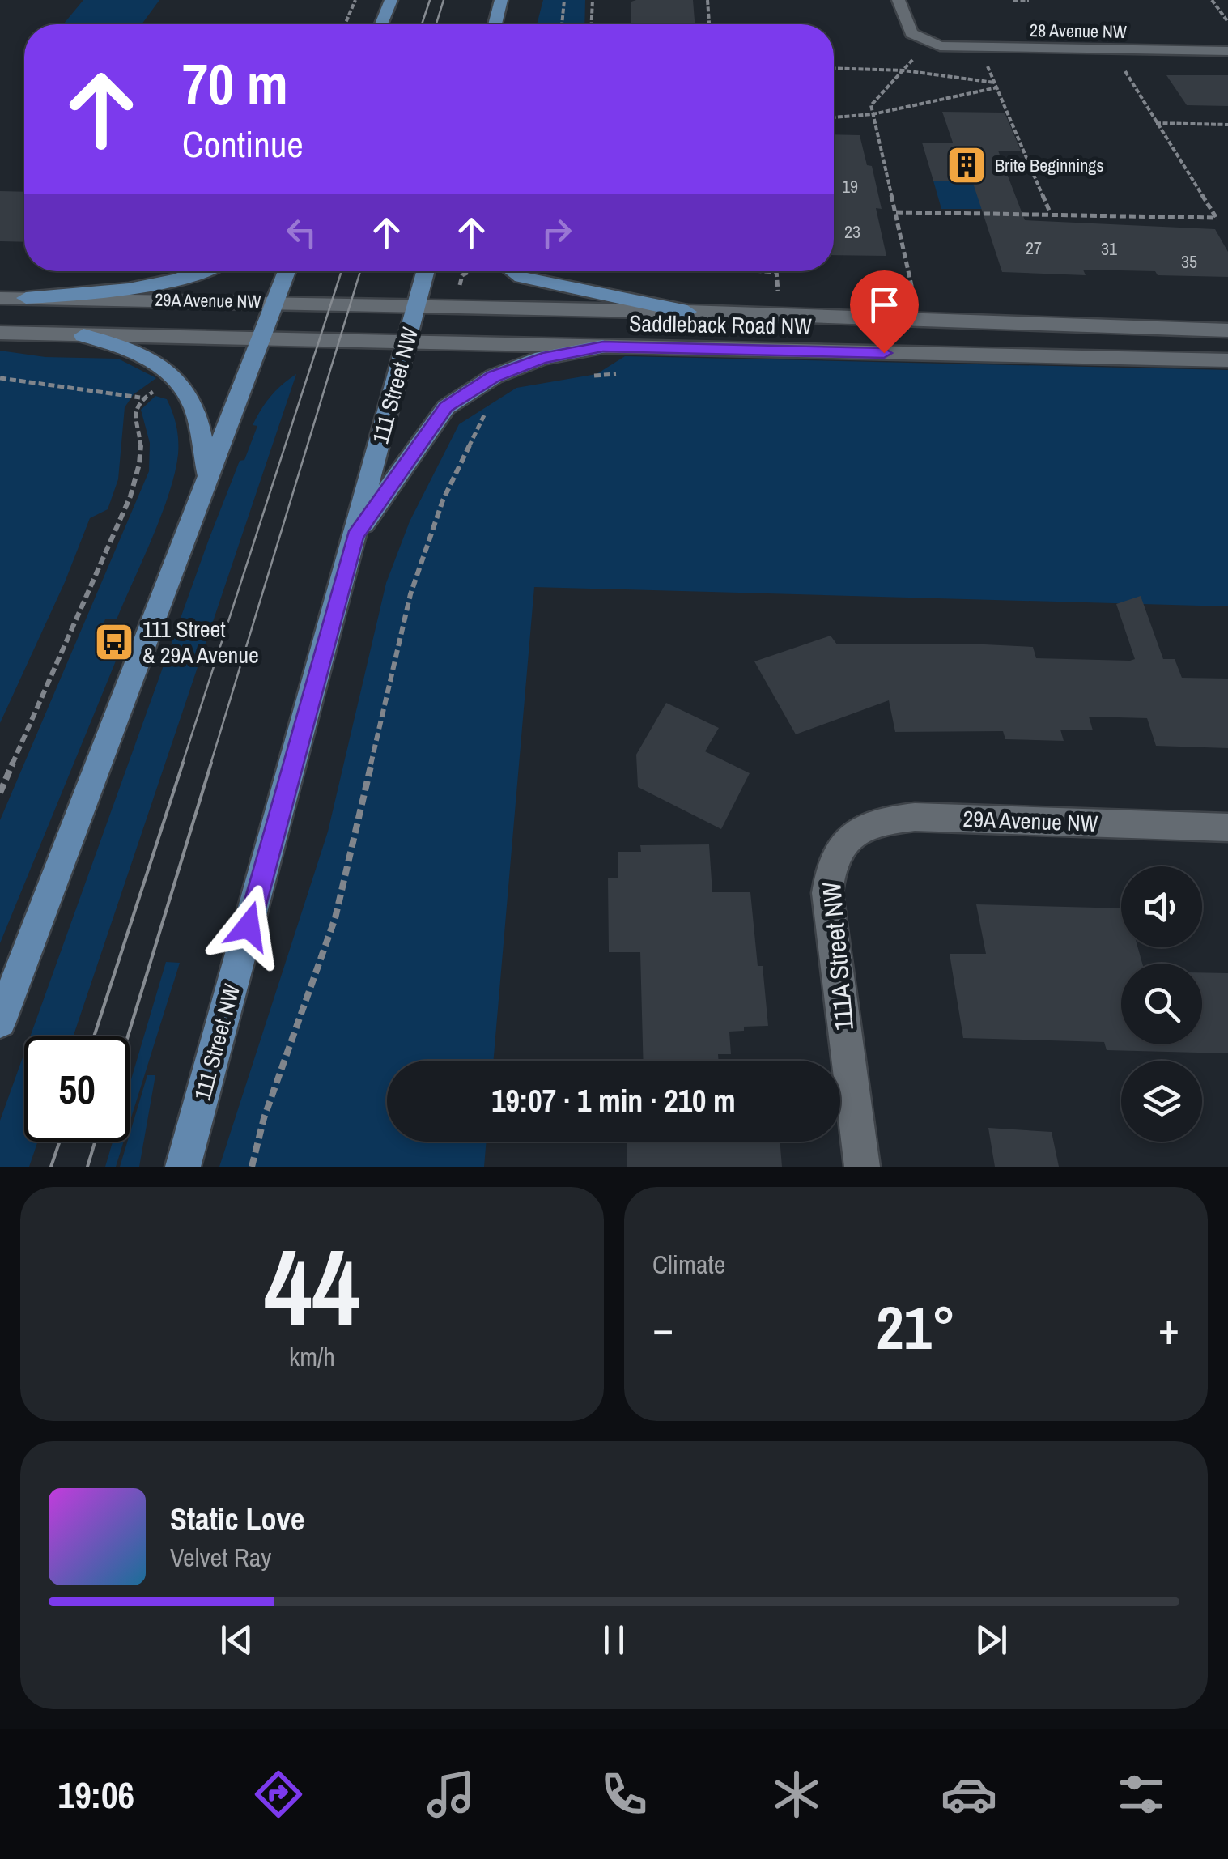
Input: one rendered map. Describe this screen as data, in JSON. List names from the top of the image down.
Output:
{
  "streets": {
    "main road": ["111 Street NW"],
    "street": [
      "28 Avenue NW",
      "29A Avenue NW",
      "Saddleback Road NW",
      "111A Street NW"
    ]
  },
  "crossings": [
    ["29A Avenue NW", "Saddleback Road NW"],
    ["29A Avenue NW", "111 Street NW"],
    ["29A Avenue NW", "111A Street NW"],
    ["Saddleback Road NW", "111 Street NW"]
  ],
  "places": {
    "building": ["Brite Beginnings"],
    "bus stop": ["111 Street & 29A Avenue"]
  },
  "house_numbers": [
    "19",
    "23",
    "27",
    "31",
    "35"
  ],
  "page": {
    "turn": ["70 m", "Continue"],
    "limit": "50",
    "trip": "19:07 · 1 min · 210 m",
    "tile": [
      ["44", "km/h"],
      "Climate"
    ],
    "heat": ["−", "21°", "+"],
    "song": ["Static Love", "Velvet Ray"],
    "tabs": "19:06"
  }
}
